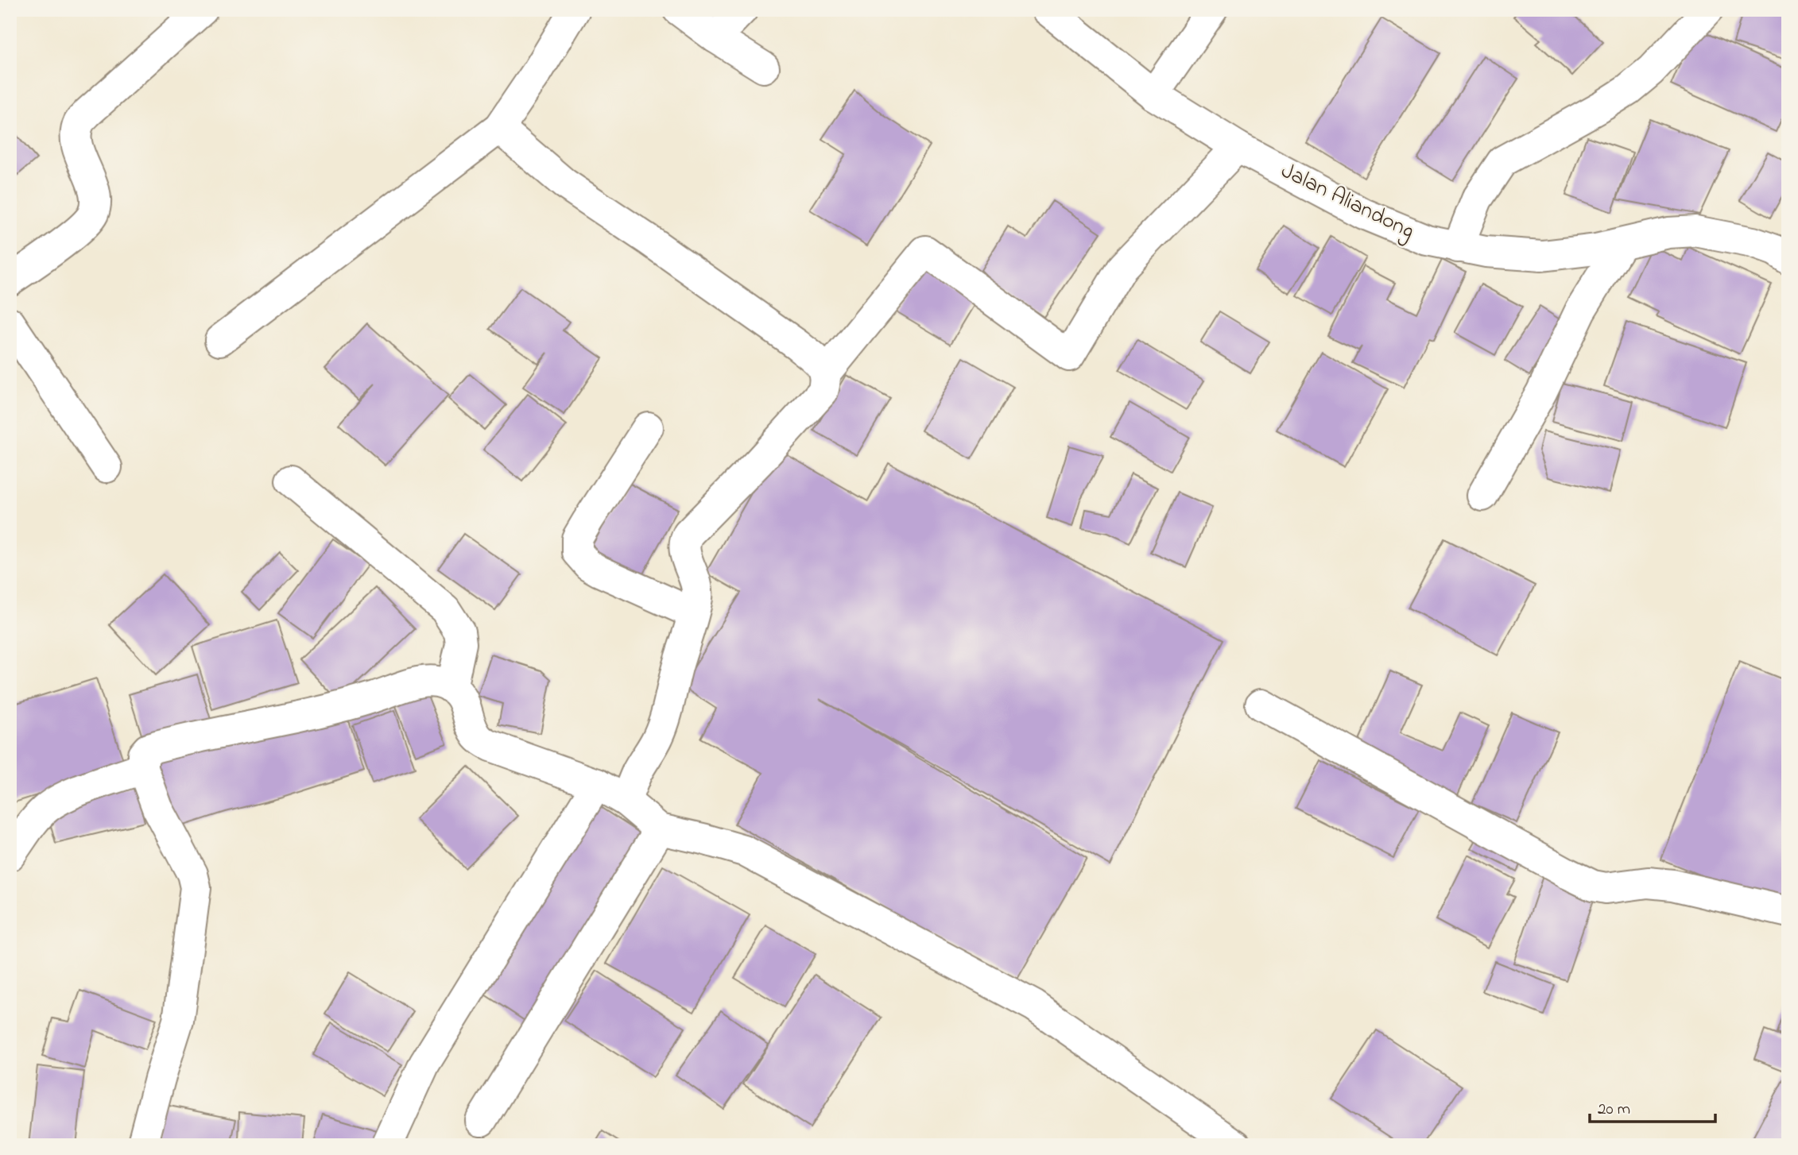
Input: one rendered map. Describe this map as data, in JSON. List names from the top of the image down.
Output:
{
  "streets": {
    "street": ["Jalan Aliandong"]
  },
  "scale_bar": "20 m"
}
